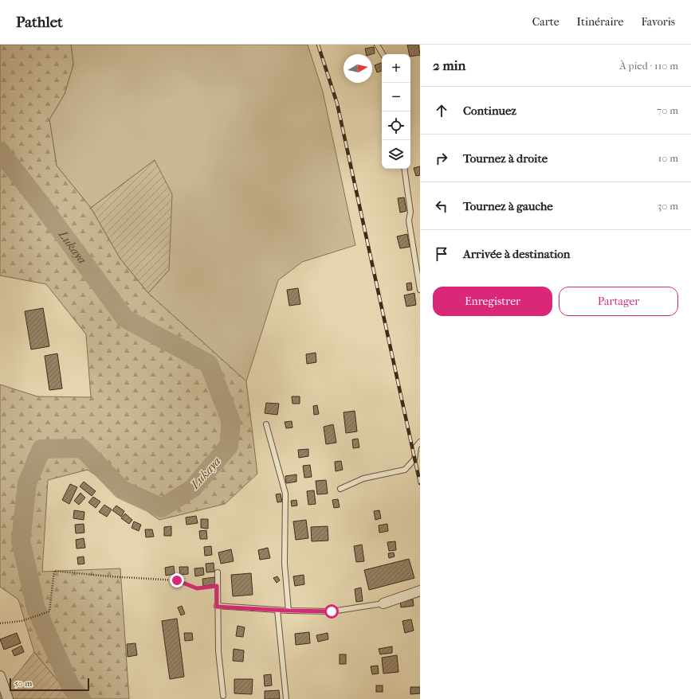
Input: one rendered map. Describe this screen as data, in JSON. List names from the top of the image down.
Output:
{
  "water": ["Lukaya"],
  "scale_bar": "50 m",
  "north": "right",
  "page": {
    "header": "Pathlet",
    "nav": ["Carte", "Itinéraire", "Favoris"],
    "heading": ["2 min", "À pied · 110 m"],
    "map_buttons": ["+", "−"],
    "list": [
      ["Continuez", "70 m"],
      ["Tournez à droite", "10 m"],
      ["Tournez à gauche", "30 m"],
      "Arrivée à destination"
    ],
    "buttons": ["Enregistrer", "Partager"],
    "scale": "50 m"
  }
}
